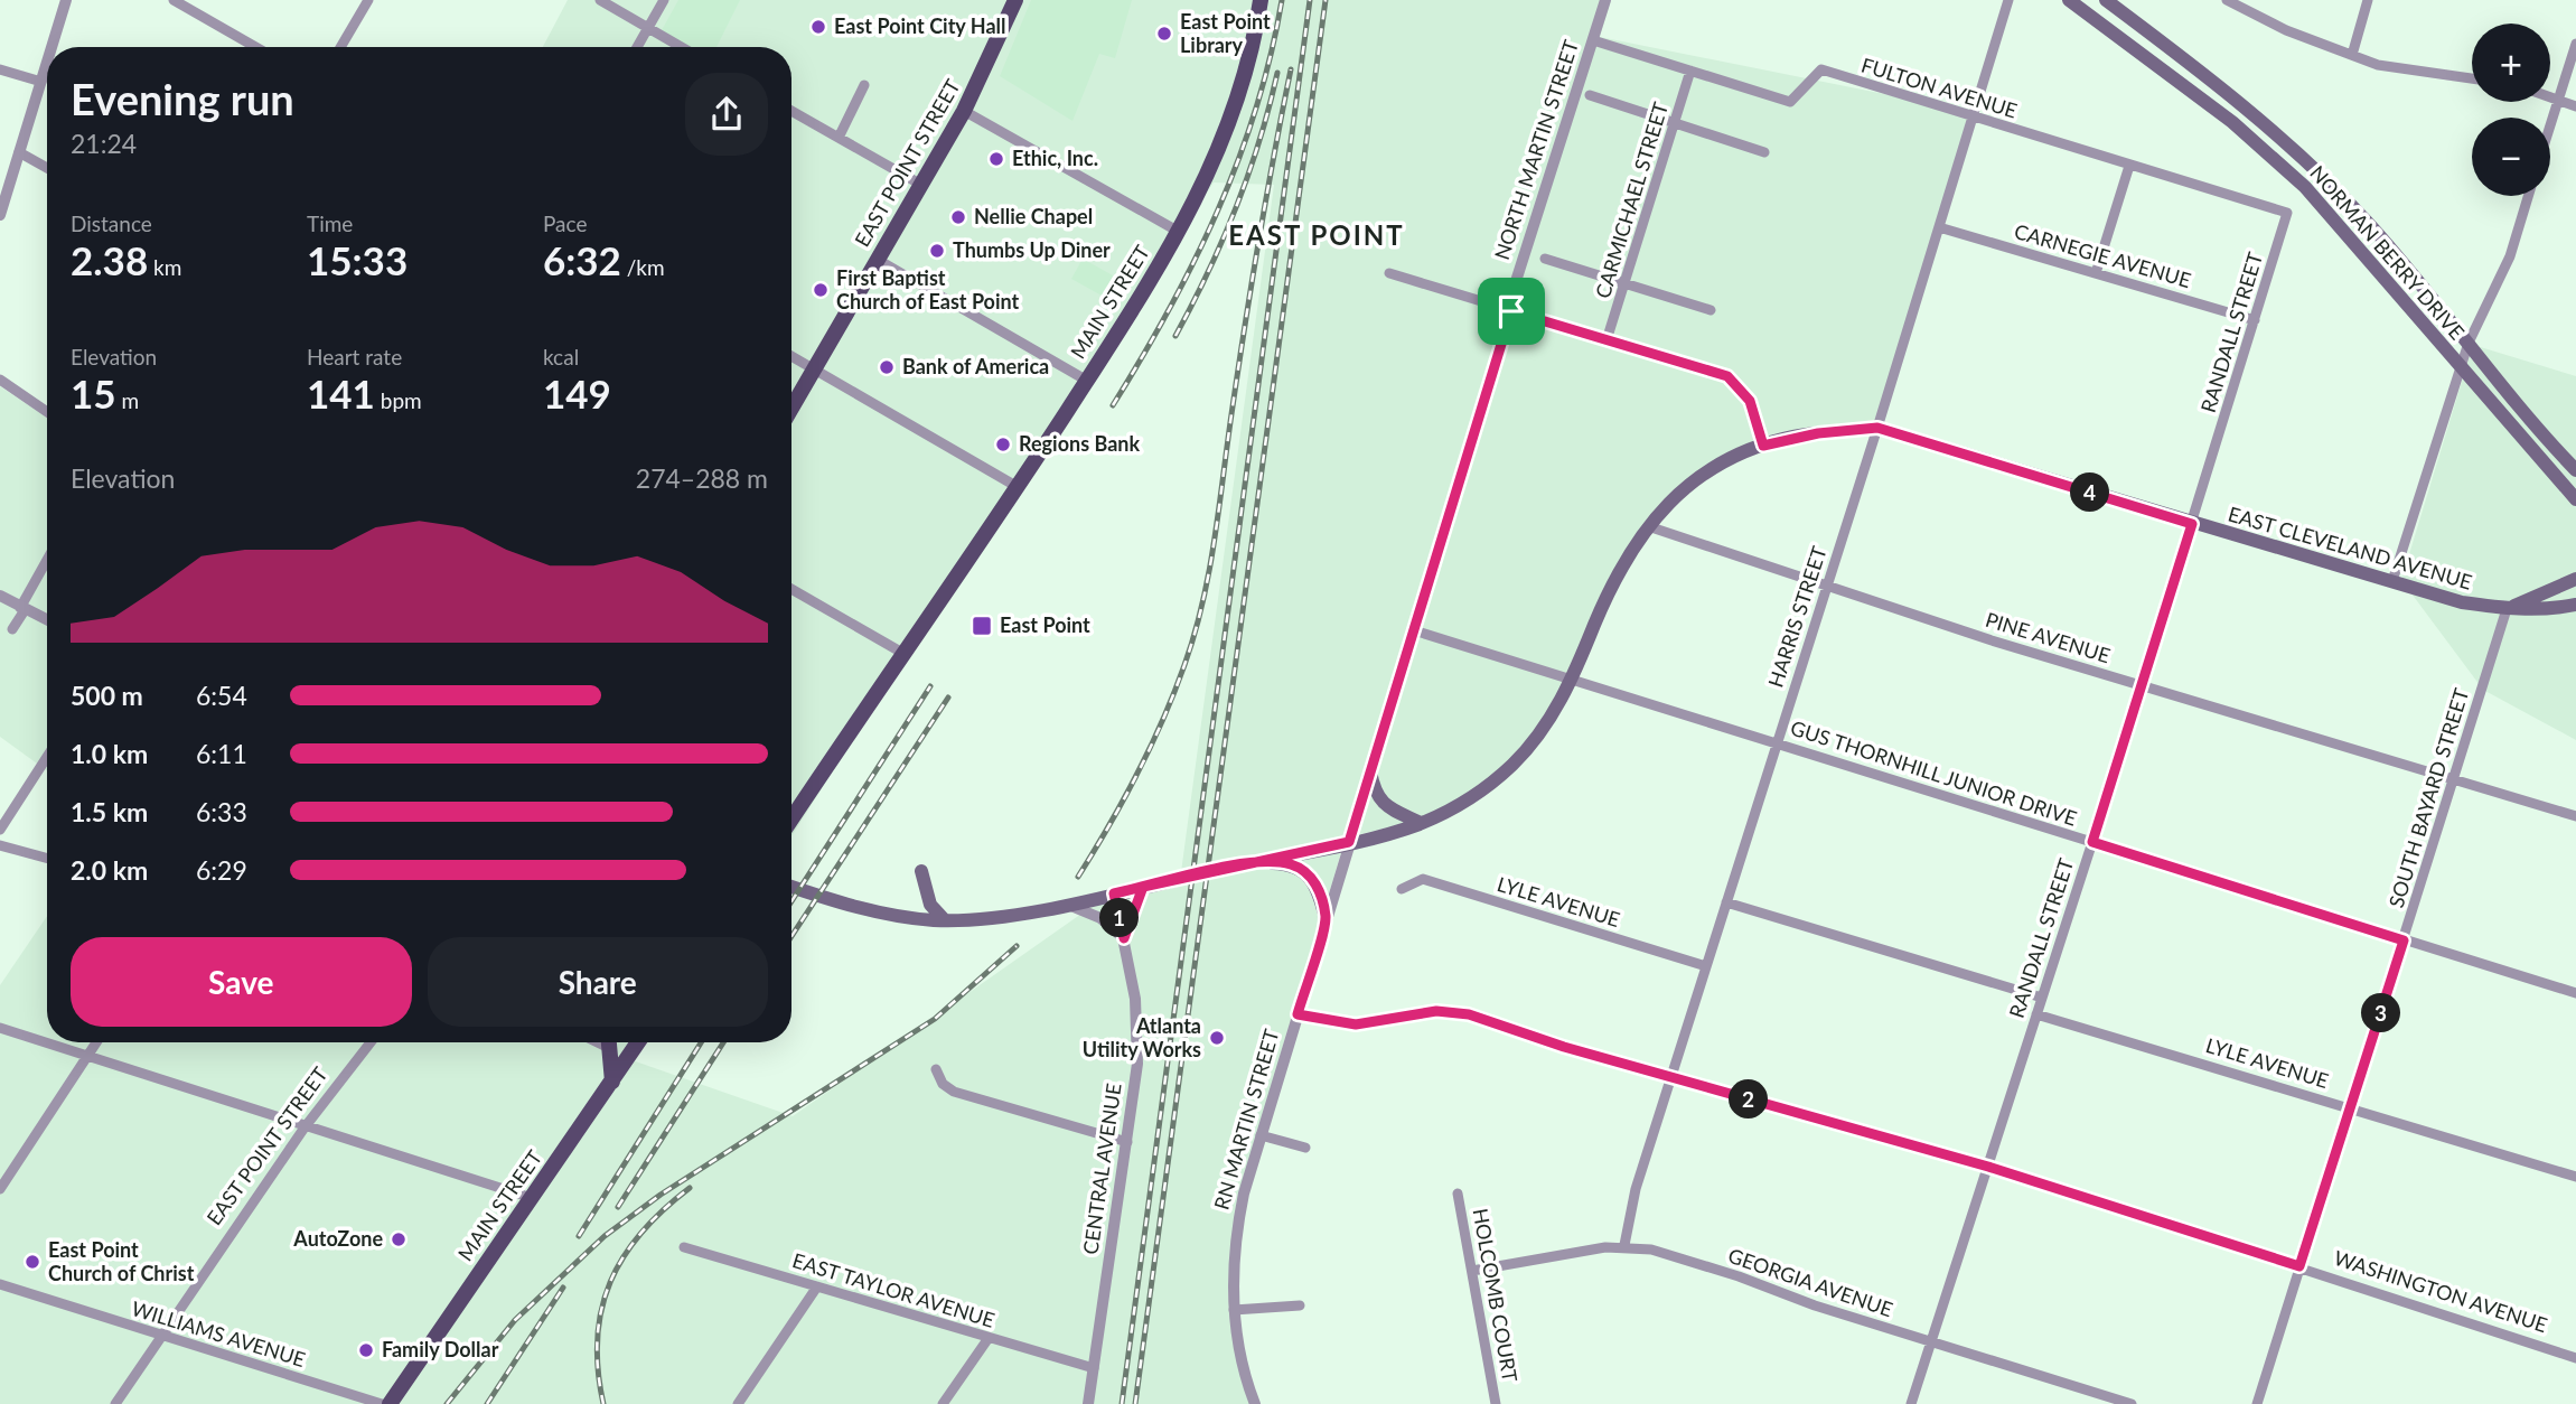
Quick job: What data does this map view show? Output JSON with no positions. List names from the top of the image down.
{
  "streets": {
    "main road": [
      "EAST POINT STREET",
      "NORMAN BERRY DRIVE",
      "MAIN STREET",
      "EAST CLEVELAND AVENUE"
    ],
    "street": [
      "FULTON AVENUE",
      "NORTH MARTIN STREET",
      "CARMICHAEL STREET",
      "CARNEGIE AVENUE",
      "RANDALL STREET",
      "HARRIS STREET",
      "PINE AVENUE",
      "GUS THORNHILL JUNIOR DRIVE",
      "SOUTH BAYARD STREET",
      "LYLE AVENUE",
      "RN MARTIN STREET",
      "CENTRAL AVENUE",
      "GEORGIA AVENUE",
      "EAST TAYLOR AVENUE",
      "WASHINGTON AVENUE",
      "HOLCOMB COURT",
      "WILLIAMS AVENUE"
    ]
  },
  "crossings": [
    ["FULTON AVENUE", "NORTH MARTIN STREET"],
    ["FULTON AVENUE", "CARMICHAEL STREET"],
    ["FULTON AVENUE", "RANDALL STREET"],
    ["FULTON AVENUE", "HARRIS STREET"],
    ["NORTH MARTIN STREET", "RN MARTIN STREET"],
    ["EAST POINT STREET", "WILLIAMS AVENUE"],
    ["CARNEGIE AVENUE", "RANDALL STREET"],
    ["CARNEGIE AVENUE", "HARRIS STREET"],
    ["RANDALL STREET", "EAST CLEVELAND AVENUE"],
    ["RANDALL STREET", "PINE AVENUE"],
    ["RANDALL STREET", "GUS THORNHILL JUNIOR DRIVE"],
    ["RANDALL STREET", "LYLE AVENUE"],
    ["RANDALL STREET", "GEORGIA AVENUE"],
    ["RANDALL STREET", "WASHINGTON AVENUE"],
    ["EAST CLEVELAND AVENUE", "HARRIS STREET"],
    ["EAST CLEVELAND AVENUE", "PINE AVENUE"],
    ["EAST CLEVELAND AVENUE", "GUS THORNHILL JUNIOR DRIVE"],
    ["EAST CLEVELAND AVENUE", "SOUTH BAYARD STREET"],
    ["EAST CLEVELAND AVENUE", "RN MARTIN STREET"],
    ["HARRIS STREET", "PINE AVENUE"],
    ["HARRIS STREET", "GUS THORNHILL JUNIOR DRIVE"],
    ["HARRIS STREET", "LYLE AVENUE"],
    ["HARRIS STREET", "GEORGIA AVENUE"],
    ["HARRIS STREET", "WASHINGTON AVENUE"],
    ["PINE AVENUE", "SOUTH BAYARD STREET"],
    ["GUS THORNHILL JUNIOR DRIVE", "SOUTH BAYARD STREET"],
    ["GUS THORNHILL JUNIOR DRIVE", "RN MARTIN STREET"],
    ["SOUTH BAYARD STREET", "LYLE AVENUE"],
    ["SOUTH BAYARD STREET", "WASHINGTON AVENUE"],
    ["RN MARTIN STREET", "WASHINGTON AVENUE"],
    ["CENTRAL AVENUE", "EAST TAYLOR AVENUE"],
    ["GEORGIA AVENUE", "HOLCOMB COURT"]
  ],
  "districts": ["EAST POINT"],
  "places": {
    "other": [
      "East Point City Hall",
      "East Point Library",
      "Ethic, Inc.",
      "Nellie Chapel",
      "Thumbs Up Diner",
      "First Baptist Church of East Point",
      "Bank of America",
      "Regions Bank",
      "Atlanta Utility Works",
      "AutoZone",
      "East Point Church of Christ",
      "Family Dollar"
    ],
    "transit": ["East Point"]
  },
  "page": {
    "map_buttons": ["+", "−"],
    "heading": ["Evening run", "21:24"],
    "stats": [
      ["Distance", "2.38 km"],
      ["Time", "15:33"],
      ["Pace", "6:32 /km"],
      ["Elevation", "15 m"],
      ["Heart rate", "141 bpm"],
      ["kcal", "149"]
    ],
    "chart": ["Elevation", "274–288 m"],
    "pins": [
      "4",
      "1",
      "3",
      "2"
    ],
    "list": [
      {
        "name": "500 m",
        "note": "6:54"
      },
      {
        "name": "1.0 km",
        "note": "6:11"
      },
      {
        "name": "1.5 km",
        "note": "6:33"
      },
      {
        "name": "2.0 km",
        "note": "6:29"
      }
    ],
    "buttons": ["Save", "Share"]
  }
}
